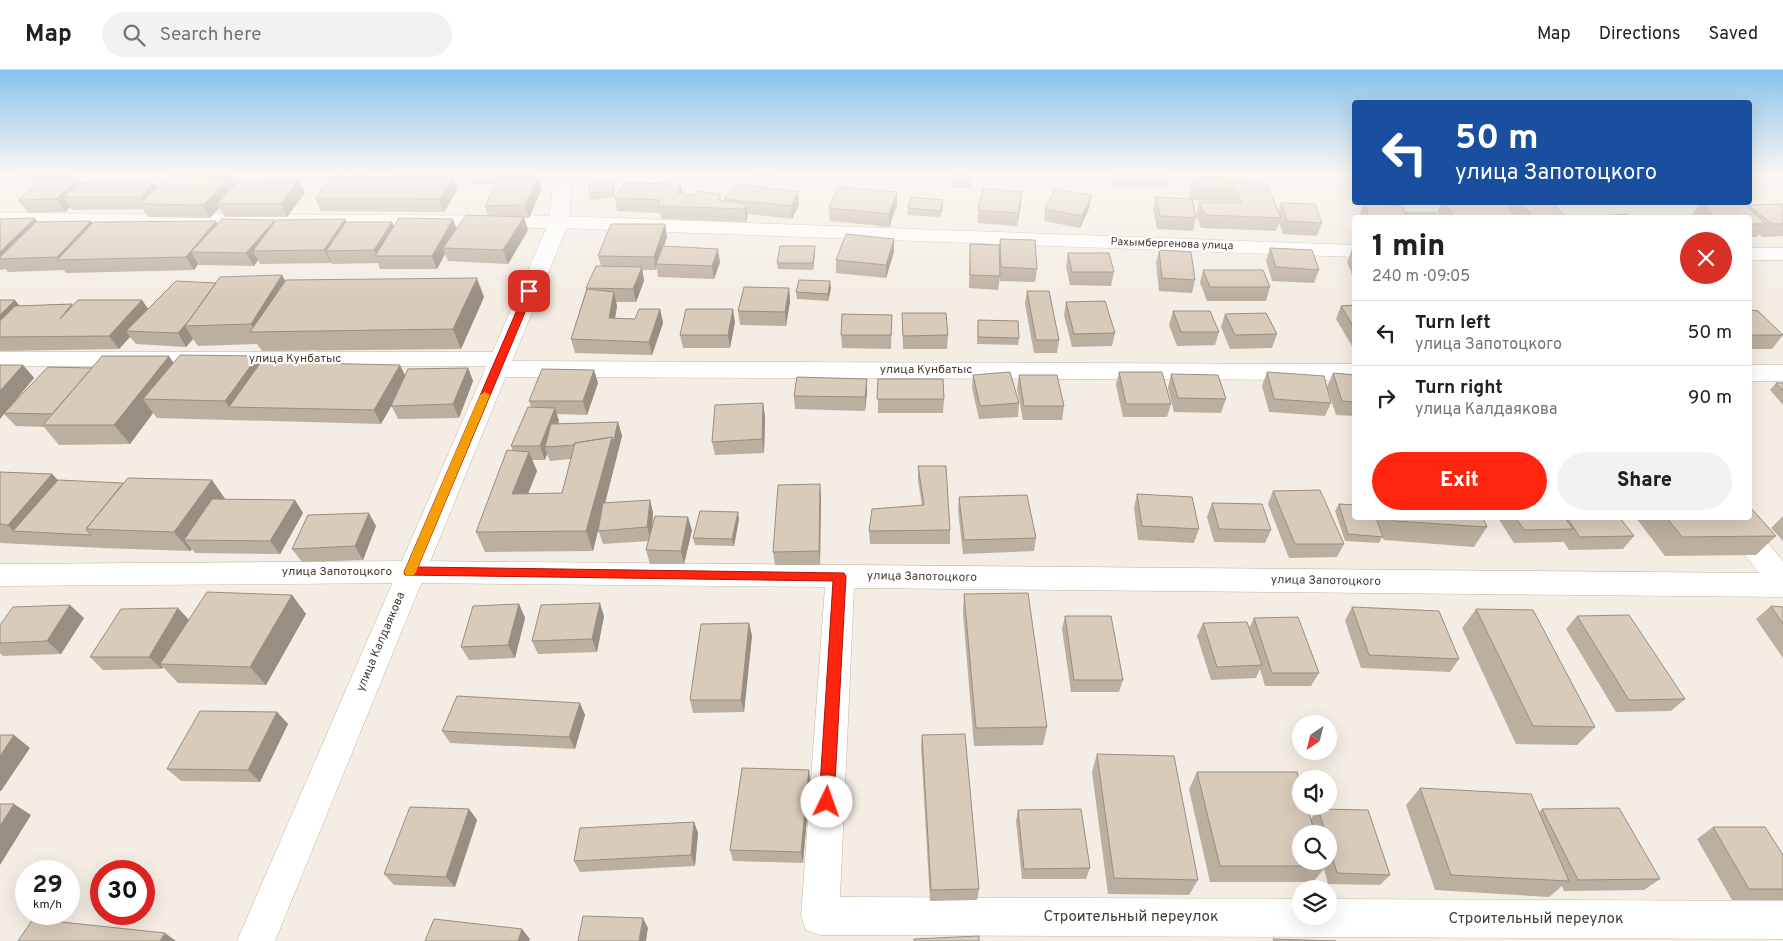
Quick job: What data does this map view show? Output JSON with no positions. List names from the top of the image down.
{
  "streets": {
    "street": [
      "Рахымбергенова улица",
      "улица Кунбатыс",
      "улица Запотоцкого",
      "улица Калдаякова",
      "Строительный переулок"
    ]
  },
  "crossings": [
    ["Рахымбергенова улица", "улица Калдаякова"],
    ["улица Кунбатыс", "улица Калдаякова"],
    ["улица Запотоцкого", "улица Калдаякова"],
    ["улица Запотоцкого", "Строительный переулок"]
  ],
  "north": "bottom left",
  "page": {
    "header": "Map",
    "search": "Search here",
    "nav": ["Map", "Directions", "Saved"],
    "turn": ["50 m", "улица Запотоцкого"],
    "heading": ["1 min", "240 m · 09:05"],
    "list": [
      {
        "name": "Turn left",
        "note": "улица Запотоцкого",
        "value": "50 m"
      },
      {
        "name": "Turn right",
        "note": "улица Калдаякова",
        "value": "90 m"
      }
    ],
    "buttons": ["Exit", "Share"],
    "speed": "29 km/h",
    "limit": "30"
  }
}
